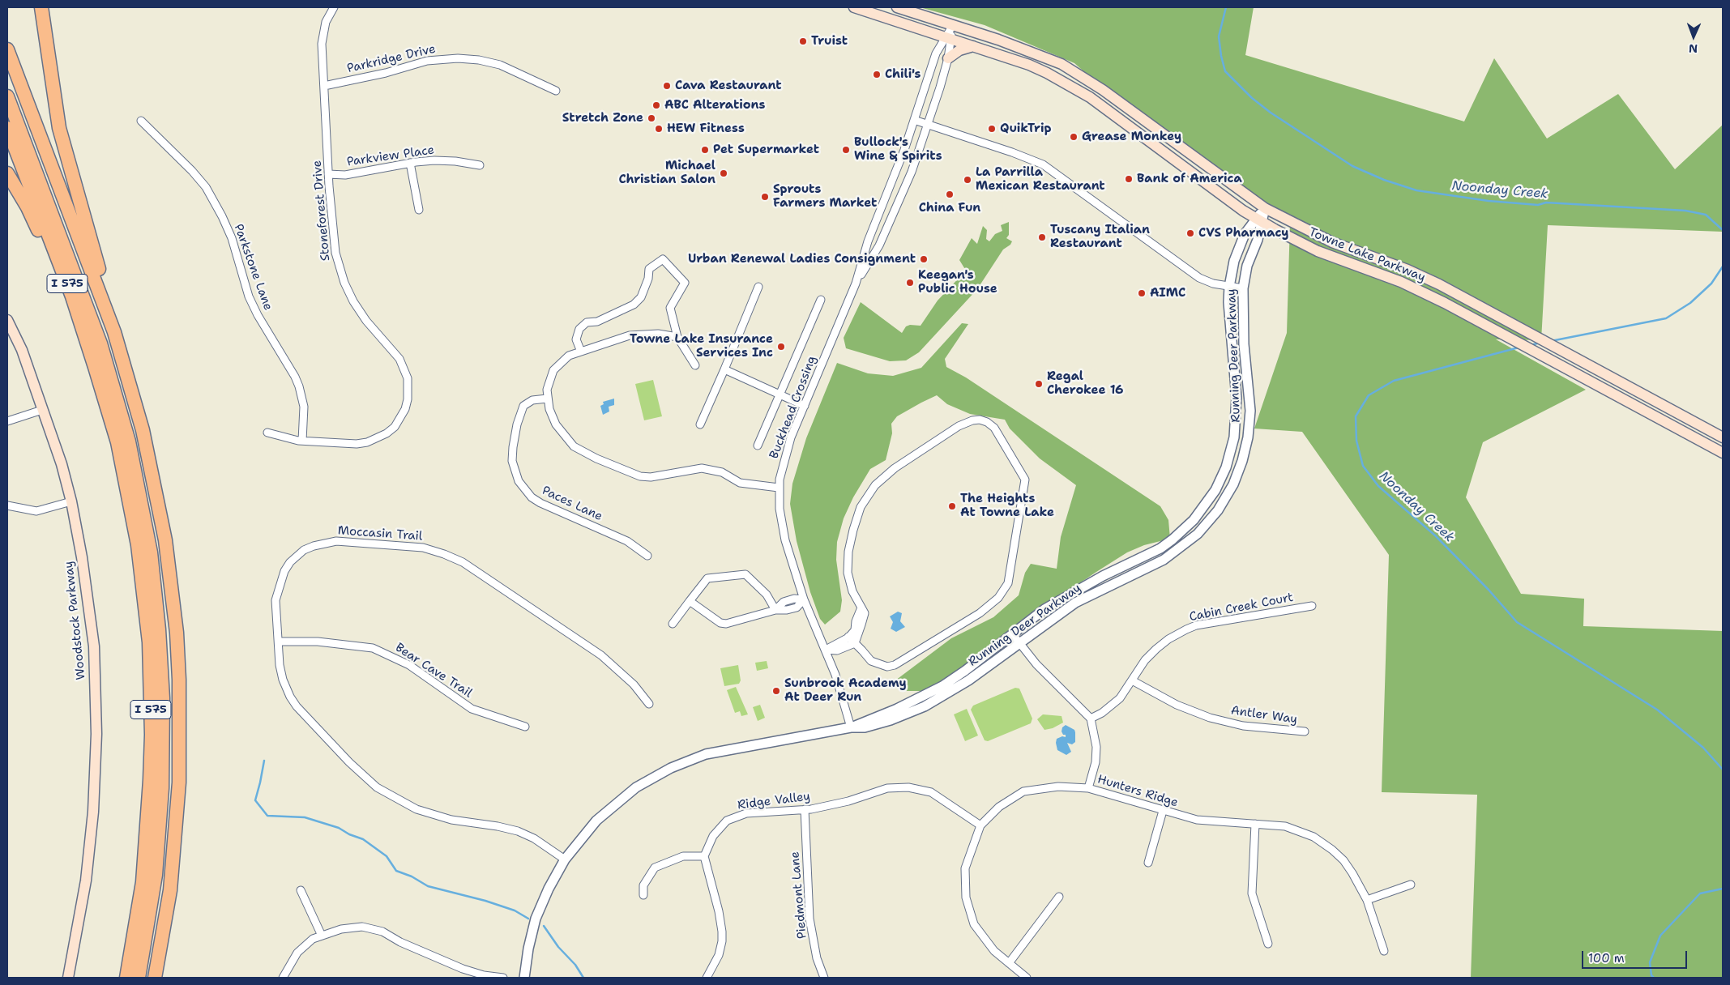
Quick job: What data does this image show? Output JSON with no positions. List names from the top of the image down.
{
  "streets": {
    "highway": ["I 575"],
    "main road": ["Towne Lake Parkway", "Woodstock Parkway"],
    "street": [
      "Parkridge Drive",
      "Parkview Place",
      "Stoneforest Drive",
      "Parkstone Lane",
      "Running Deer Parkway",
      "Buckhead Crossing",
      "Paces Lane",
      "Moccasin Trail",
      "Cabin Creek Court",
      "Bear Cave Trail",
      "Antler Way",
      "Hunters Ridge",
      "Ridge Valley",
      "Piedmont Lane"
    ]
  },
  "crossings": [
    ["Parkridge Drive", "Stoneforest Drive"],
    ["Parkview Place", "Stoneforest Drive"],
    ["Stoneforest Drive", "Parkstone Lane"],
    ["Towne Lake Parkway", "Running Deer Parkway"],
    ["Towne Lake Parkway", "Buckhead Crossing"],
    ["Running Deer Parkway", "Buckhead Crossing"],
    ["Running Deer Parkway", "Moccasin Trail"],
    ["Moccasin Trail", "Bear Cave Trail"],
    ["Cabin Creek Court", "Antler Way"],
    ["Hunters Ridge", "Ridge Valley"],
    ["Ridge Valley", "Piedmont Lane"]
  ],
  "water": ["Noonday Creek"],
  "places": [
    "Truist",
    "Chili's",
    "Cava Restaurant",
    "ABC Alterations",
    "Stretch Zone",
    "HEW Fitness",
    "QuikTrip",
    "Grease Monkey",
    "Pet Supermarket",
    "Bullock's Wine & Spirits",
    "Michael Christian Salon",
    "Bank of America",
    "La Parrilla Mexican Restaurant",
    "China Fun",
    "Sprouts Farmers Market",
    "CVS Pharmacy",
    "Tuscany Italian Restaurant",
    "Urban Renewal Ladies Consignment",
    "Keegan's Public House",
    "AIMC",
    "Towne Lake Insurance Services Inc",
    "Regal Cherokee 16",
    "The Heights At Towne Lake",
    "Sunbrook Academy At Deer Run"
  ],
  "scale_bar": "100 m",
  "north": "bottom"
}
